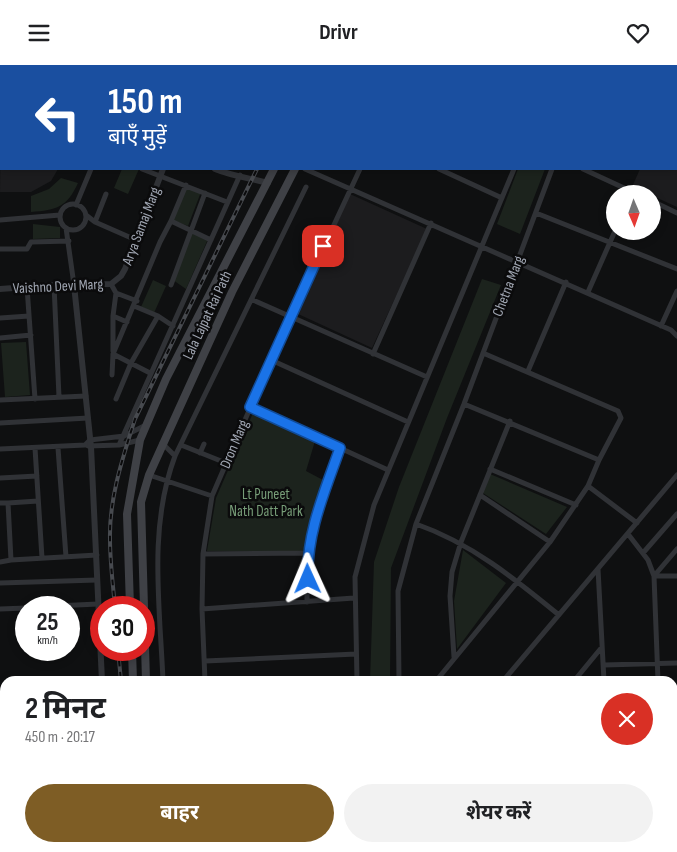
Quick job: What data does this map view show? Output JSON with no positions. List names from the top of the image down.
{
  "streets": {
    "main road": ["Lala Lajpat Rai Path"],
    "street": [
      "Arya Samaj Marg",
      "Vaishno Devi Marg",
      "Chetna Marg",
      "Dron Marg"
    ]
  },
  "crossings": [
    ["Arya Samaj Marg", "Vaishno Devi Marg"]
  ],
  "parks": ["Lt Puneet Nath Datt Park"],
  "north": "bottom",
  "page": {
    "header": "Drivr",
    "turn": ["150 m", "बाएँ मुड़ें"],
    "speed": "25 km/h",
    "limit": "30",
    "heading": ["2 मिनट", "450 m · 20:17"],
    "buttons": ["बाहर", "शेयर करें"]
  }
}
